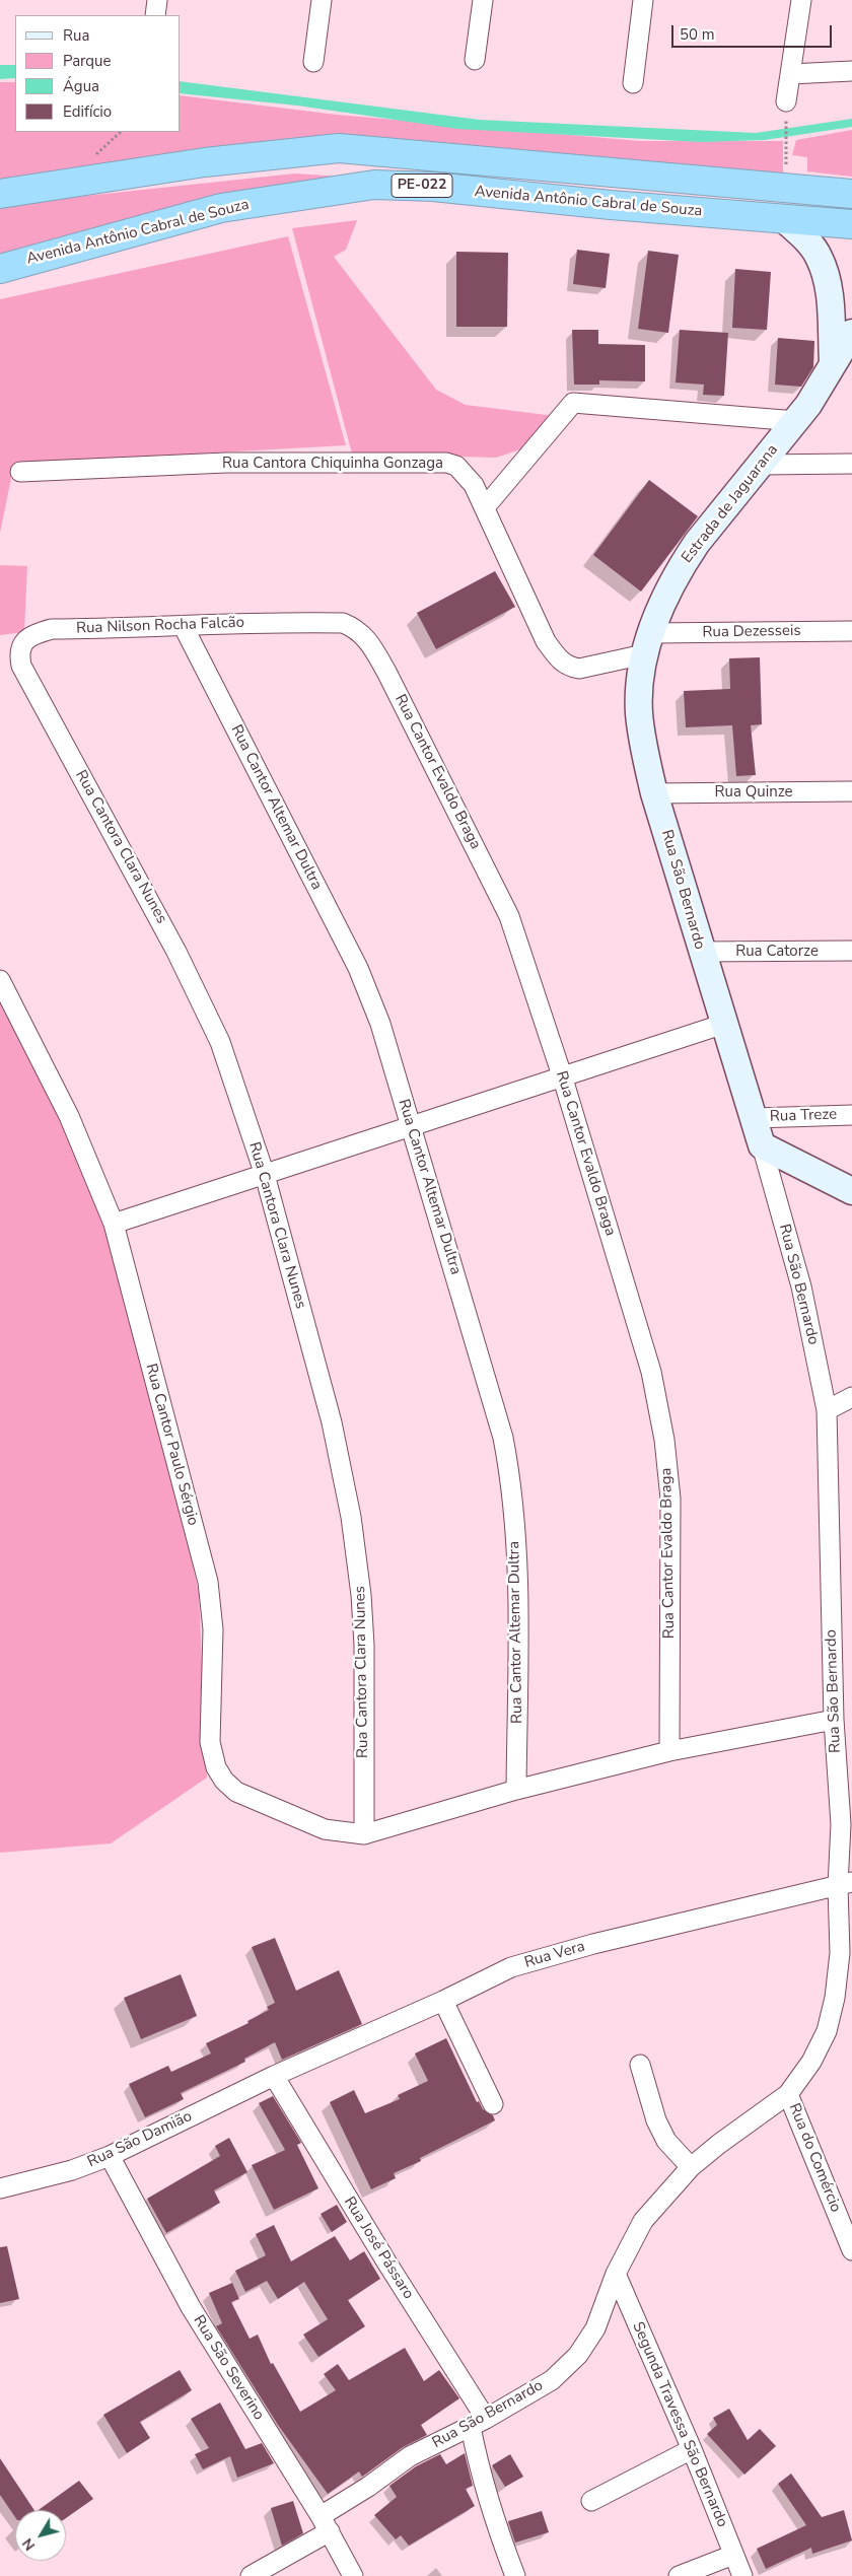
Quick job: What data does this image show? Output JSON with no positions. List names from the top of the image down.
{
  "streets": {
    "highway": ["PE-022", "Avenida Antônio Cabral de Souza"],
    "street": [
      "Rua Cantora Chiquinha Gonzaga",
      "Estrada de Jaguarana",
      "Rua Nilson Rocha Falcão",
      "Rua Dezesseis",
      "Rua Cantor Evaldo Braga",
      "Rua Quinze",
      "Rua Cantor Altemar Dultra",
      "Rua Cantora Clara Nunes",
      "Rua São Bernardo",
      "Rua Catorze",
      "Rua Treze",
      "Rua Cantor Paulo Sérgio",
      "Rua Vera",
      "Rua São Damião",
      "Rua do Comércio",
      "Rua José Pássaro",
      "Rua São Severino",
      "Segunda Travessa São Bernardo"
    ]
  },
  "crossings": [
    ["Rua Cantora Chiquinha Gonzaga", "Estrada de Jaguarana"],
    ["Rua Cantora Chiquinha Gonzaga", "Rua Dezesseis"],
    ["Rua Cantora Chiquinha Gonzaga", "Rua São Bernardo"],
    ["Estrada de Jaguarana", "Rua Dezesseis"],
    ["Estrada de Jaguarana", "Rua São Bernardo"],
    ["Rua Nilson Rocha Falcão", "Rua Cantor Evaldo Braga"],
    ["Rua Nilson Rocha Falcão", "Rua Cantor Altemar Dultra"],
    ["Rua Nilson Rocha Falcão", "Rua Cantora Clara Nunes"],
    ["Rua Dezesseis", "Rua São Bernardo"],
    ["Rua Quinze", "Rua São Bernardo"],
    ["Rua Cantora Clara Nunes", "Rua Cantor Paulo Sérgio"],
    ["Rua São Bernardo", "Rua Catorze"],
    ["Rua São Bernardo", "Rua Treze"],
    ["Rua São Bernardo", "Rua Vera"],
    ["Rua São Bernardo", "Rua do Comércio"],
    ["Rua São Bernardo", "Rua José Pássaro"],
    ["Rua São Bernardo", "Rua São Severino"],
    ["Rua São Bernardo", "Segunda Travessa São Bernardo"],
    ["Rua Vera", "Rua São Damião"],
    ["Rua Vera", "Rua José Pássaro"],
    ["Rua São Damião", "Rua José Pássaro"],
    ["Rua São Damião", "Rua São Severino"]
  ],
  "legend": [
    "Rua",
    "Parque",
    "Água",
    "Edifício"
  ],
  "scale_bar": "50 m",
  "north": "bottom left"
}
